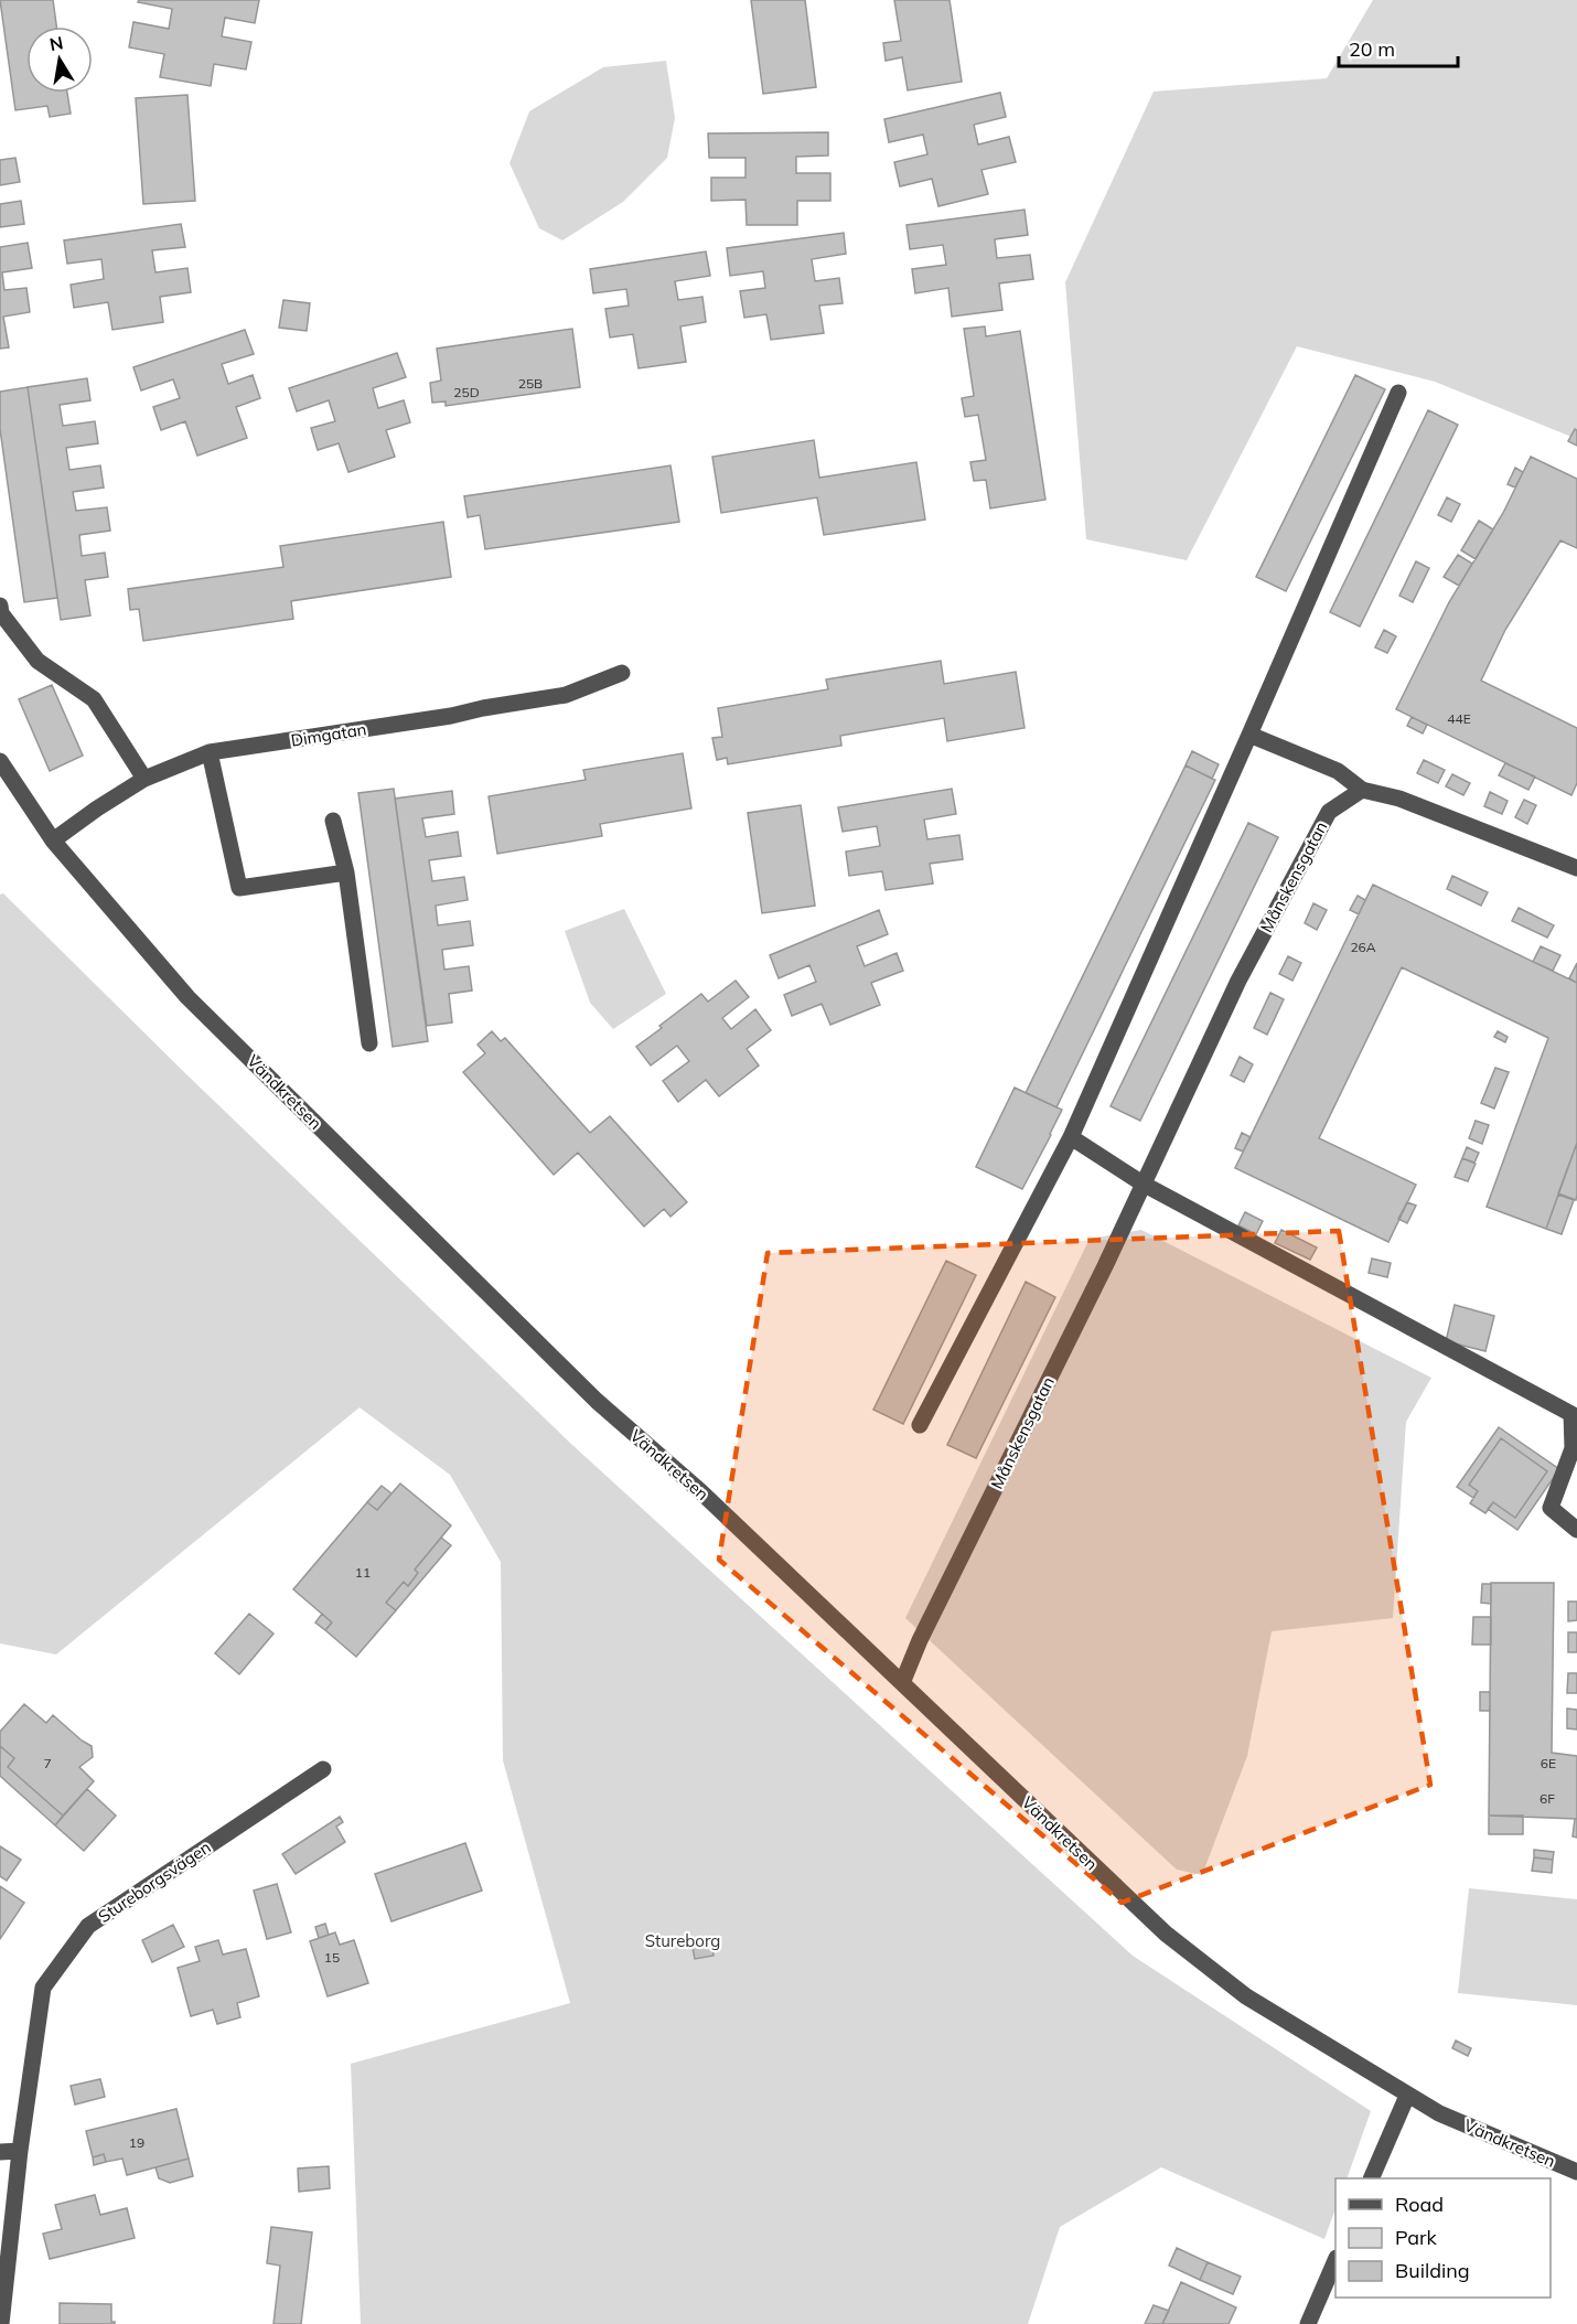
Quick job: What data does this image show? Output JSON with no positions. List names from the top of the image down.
{
  "streets": {
    "street": [
      "Dimgatan",
      "Månskensgatan",
      "Vändkretsen",
      "Stureborgsvägen"
    ]
  },
  "crossings": [
    ["Dimgatan", "Vändkretsen"],
    ["Månskensgatan", "Vändkretsen"]
  ],
  "parks": ["Stureborg"],
  "house_numbers": [
    "25B",
    "25D",
    "44E",
    "26A",
    "11",
    "7",
    "6E",
    "6F",
    "15",
    "19"
  ],
  "legend": ["Road", "Park", "Building"],
  "scale_bar": "20 m",
  "north": "top"
}
